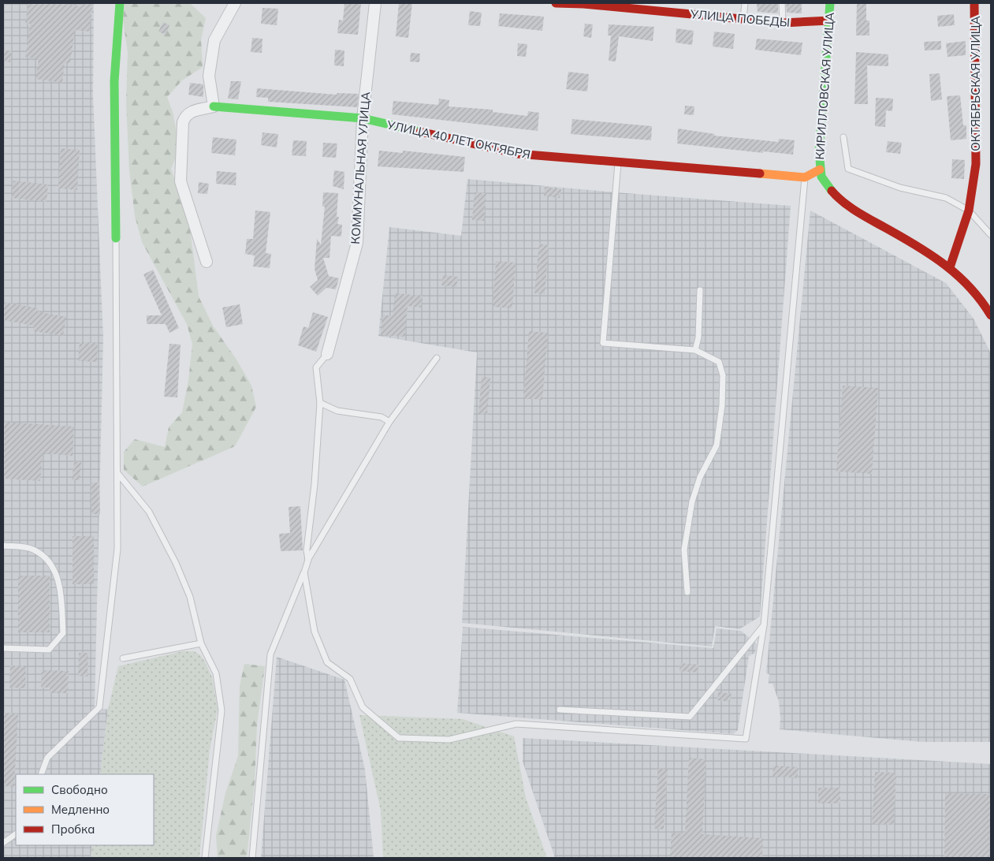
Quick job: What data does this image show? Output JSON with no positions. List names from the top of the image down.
{
  "streets": {
    "street": [
      "УЛИЦА ПОБЕДЫ",
      "ОКТЯБРЬСКАЯ УЛИЦА",
      "КИРИЛЛОВСКАЯ УЛИЦА",
      "УЛИЦА 40 ЛЕТ ОКТЯБРЯ",
      "КОММУНАЛЬНАЯ УЛИЦА"
    ]
  },
  "crossings": [
    ["УЛИЦА ПОБЕДЫ", "КИРИЛЛОВСКАЯ УЛИЦА"],
    ["УЛИЦА 40 ЛЕТ ОКТЯБРЯ", "КОММУНАЛЬНАЯ УЛИЦА"]
  ],
  "legend": ["Свободно", "Медленно", "Пробка"]
}
